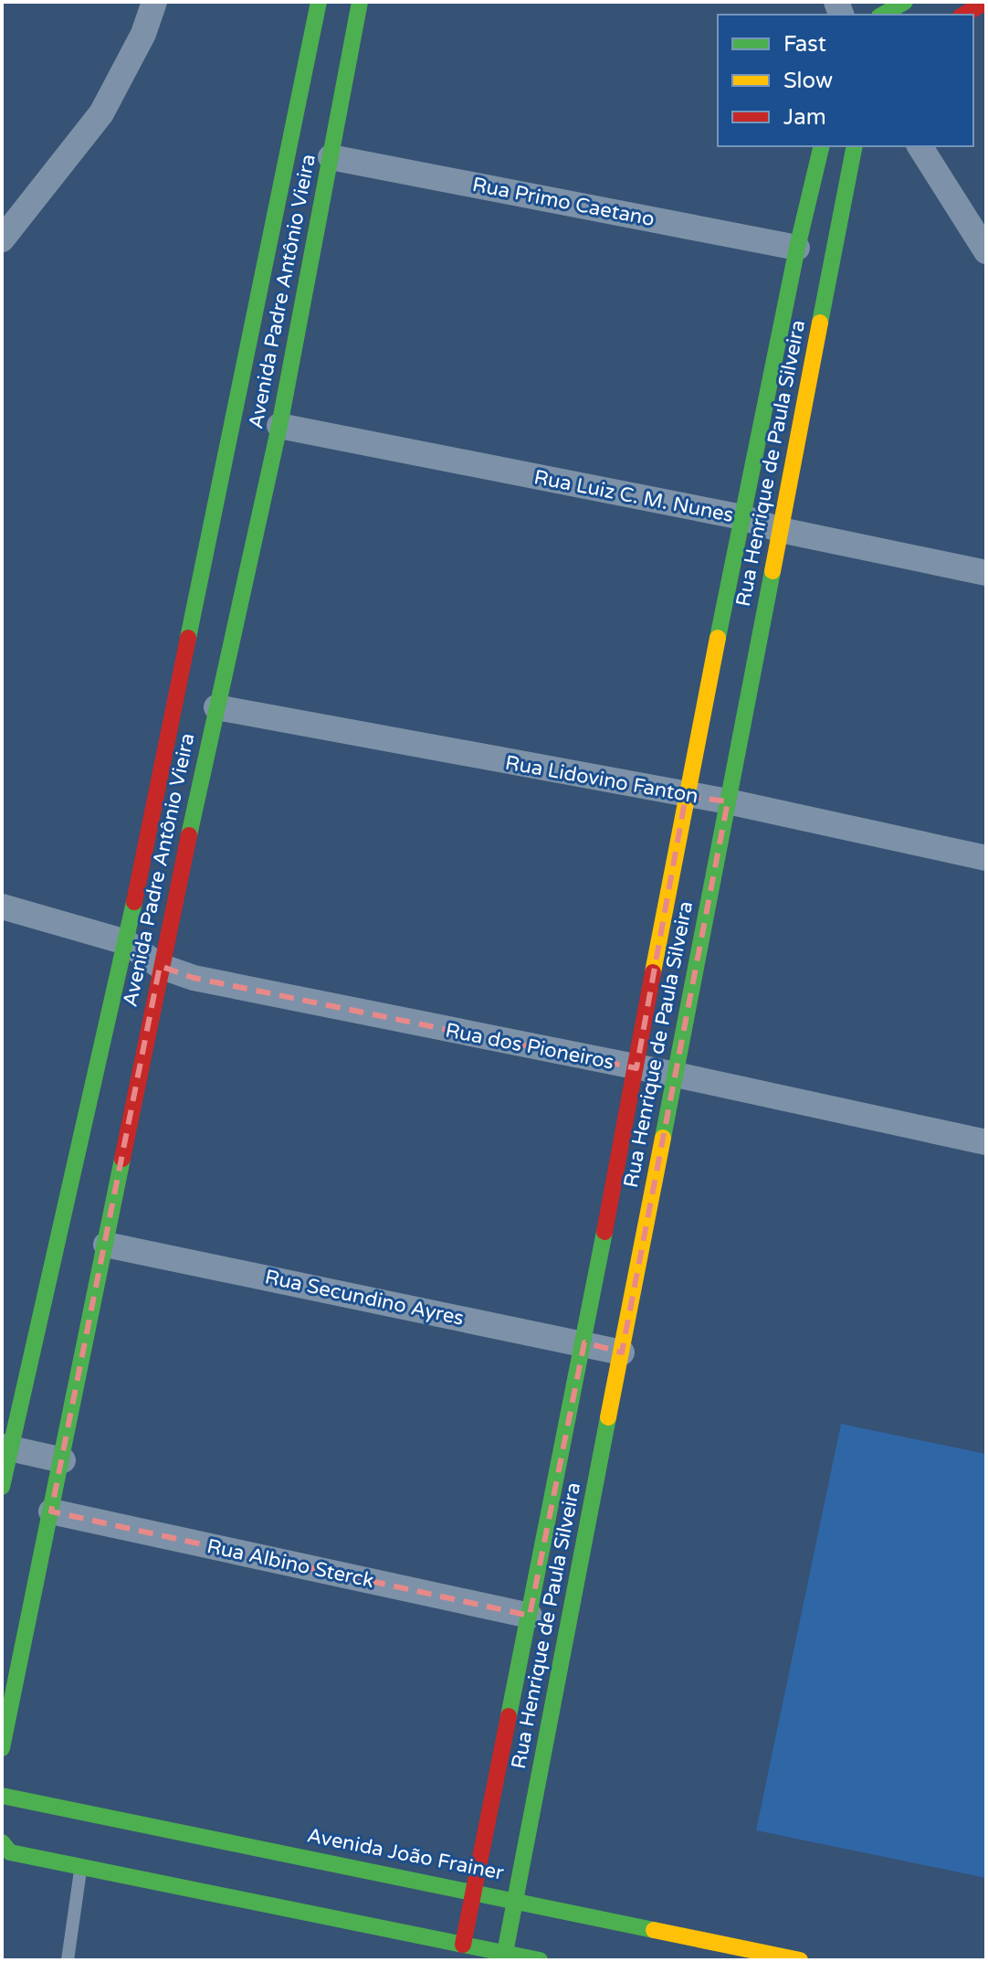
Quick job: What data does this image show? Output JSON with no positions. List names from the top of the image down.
{
  "streets": {
    "street": [
      "Rua Primo Caetano",
      "Avenida Padre Antônio Vieira",
      "Rua Henrique de Paula Silveira",
      "Rua Luiz C. M. Nunes",
      "Rua Lidovino Fanton",
      "Rua dos Pioneiros",
      "Rua Secundino Ayres",
      "Rua Albino Sterck",
      "Avenida João Frainer"
    ]
  },
  "crossings": [
    ["Rua Primo Caetano", "Avenida Padre Antônio Vieira"],
    ["Rua Primo Caetano", "Rua Henrique de Paula Silveira"],
    ["Avenida Padre Antônio Vieira", "Rua Luiz C. M. Nunes"],
    ["Avenida Padre Antônio Vieira", "Rua Lidovino Fanton"],
    ["Avenida Padre Antônio Vieira", "Rua dos Pioneiros"],
    ["Avenida Padre Antônio Vieira", "Rua Secundino Ayres"],
    ["Avenida Padre Antônio Vieira", "Rua Albino Sterck"],
    ["Rua Henrique de Paula Silveira", "Rua Luiz C. M. Nunes"],
    ["Rua Henrique de Paula Silveira", "Rua Lidovino Fanton"],
    ["Rua Henrique de Paula Silveira", "Rua dos Pioneiros"],
    ["Rua Henrique de Paula Silveira", "Rua Secundino Ayres"],
    ["Rua Henrique de Paula Silveira", "Rua Albino Sterck"],
    ["Rua Henrique de Paula Silveira", "Avenida João Frainer"]
  ],
  "legend": ["Fast", "Slow", "Jam"]
}
